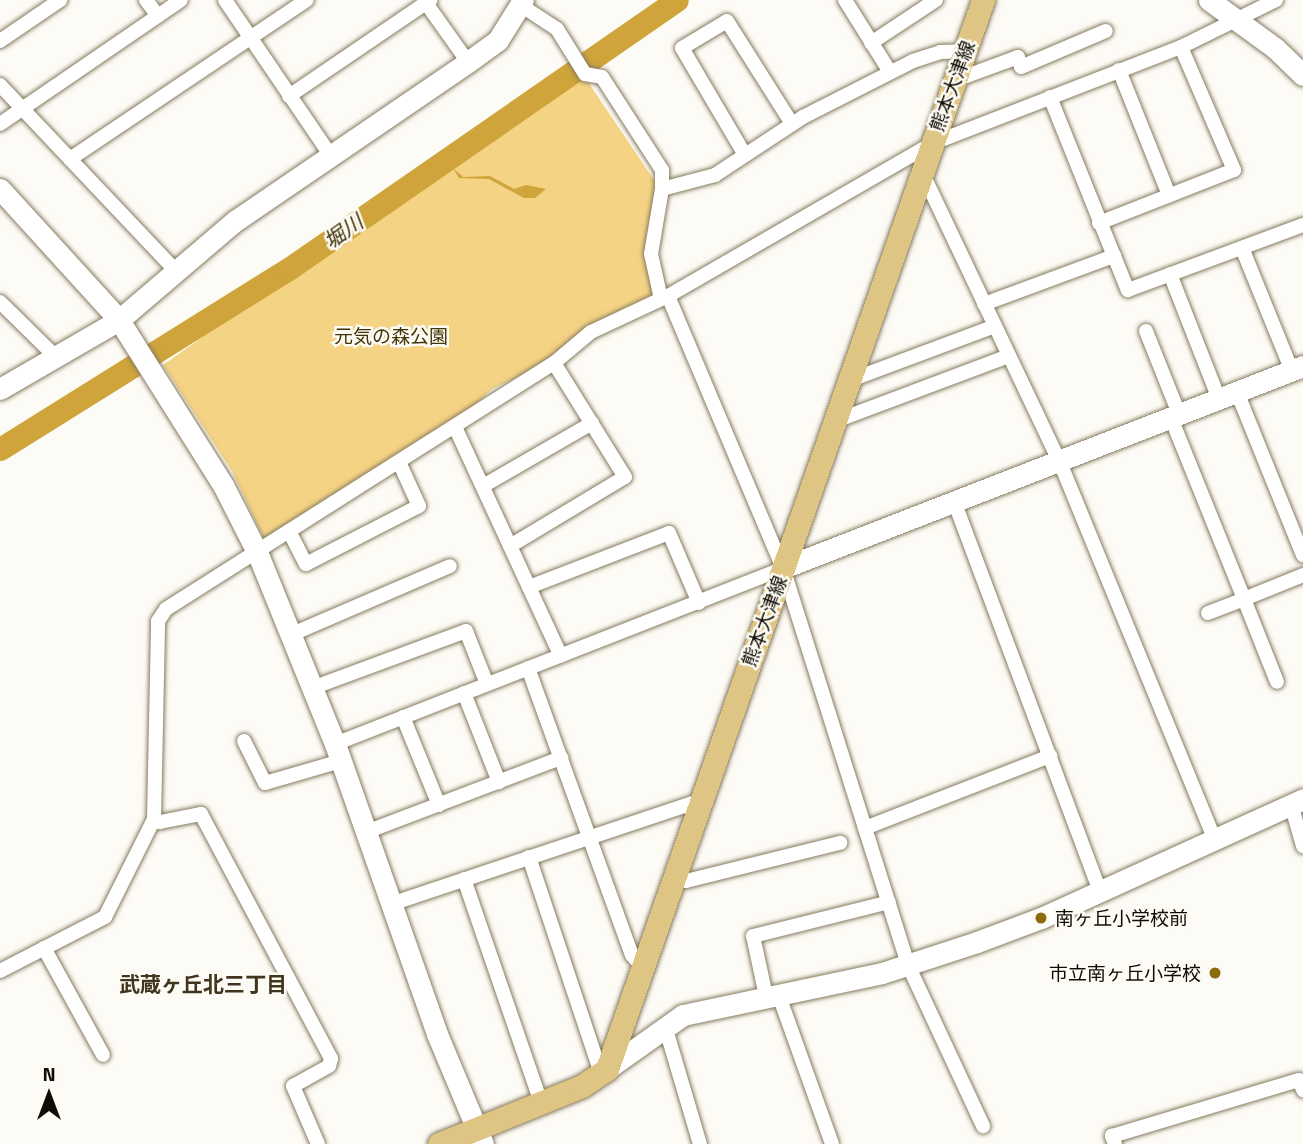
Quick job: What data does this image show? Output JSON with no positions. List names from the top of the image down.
{
  "streets": {
    "main road": ["熊本大津線"]
  },
  "districts": ["武蔵ヶ丘北三丁目"],
  "water": ["堀川"],
  "parks": ["元気の森公園"],
  "places": ["南ヶ丘小学校前", "市立南ヶ丘小学校"],
  "north": "top"
}
